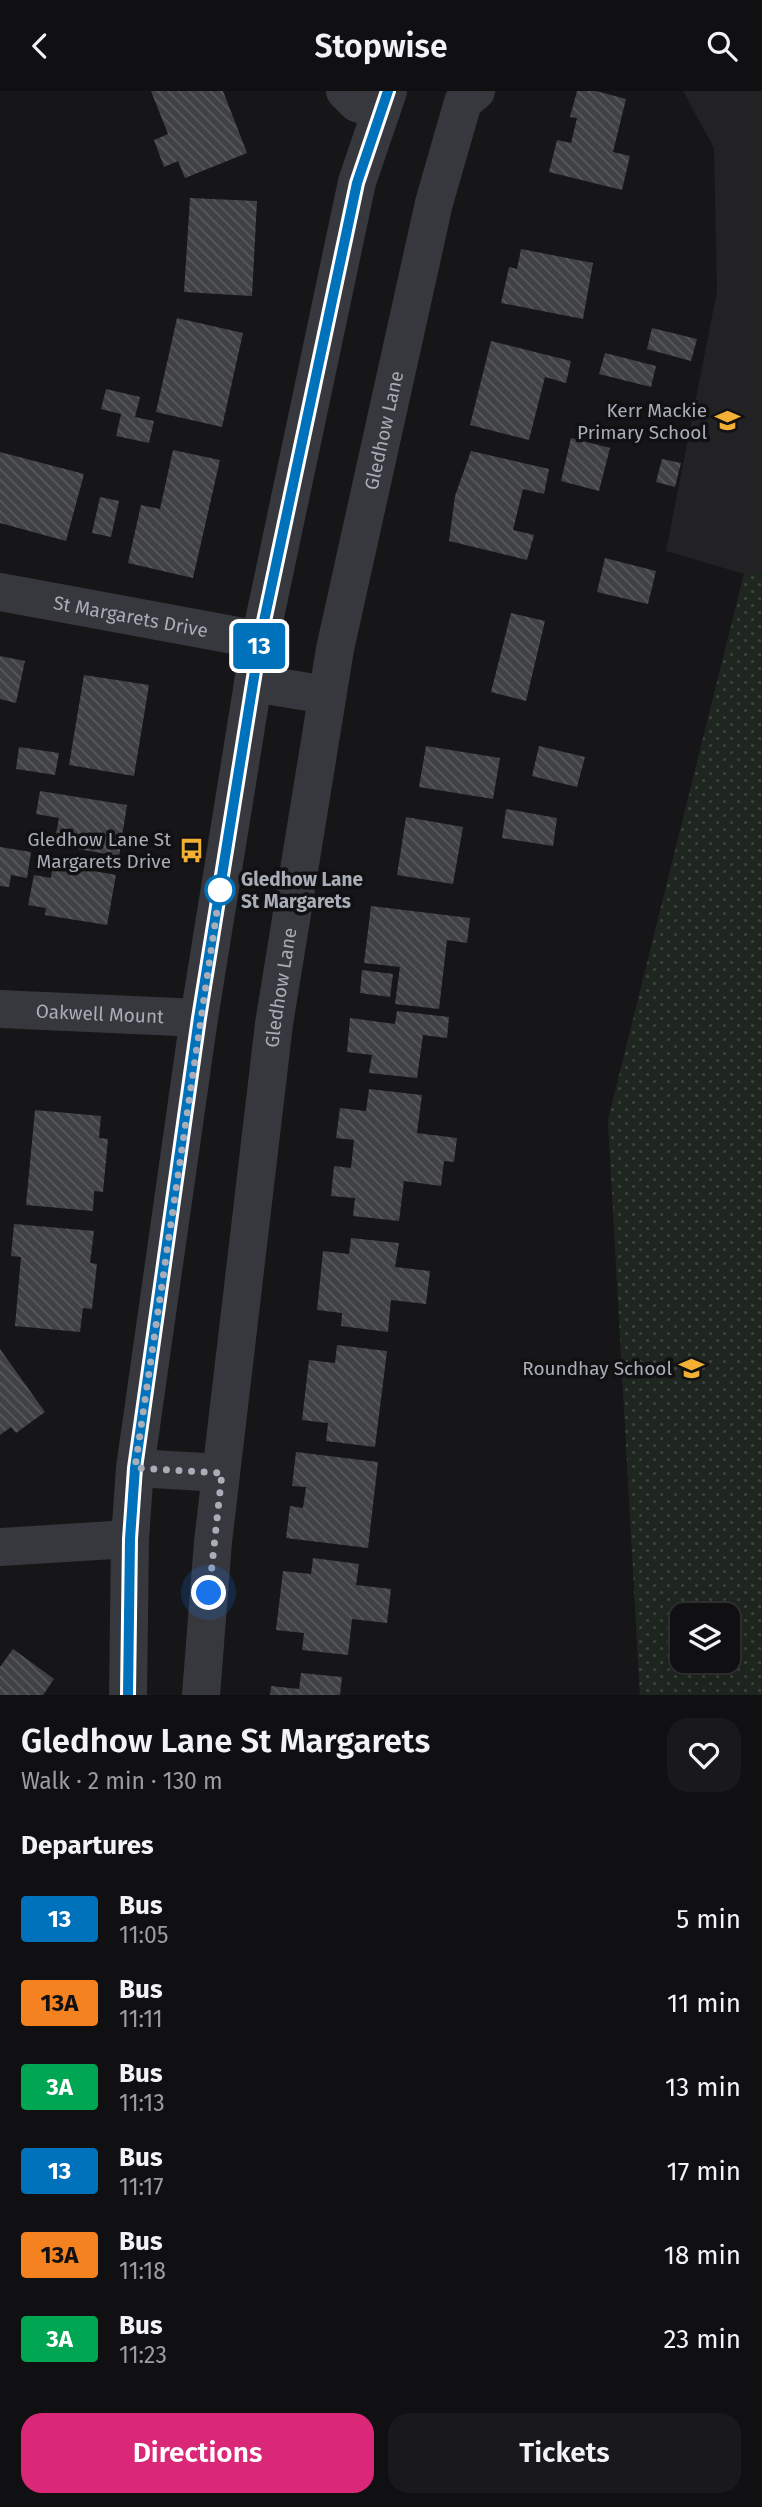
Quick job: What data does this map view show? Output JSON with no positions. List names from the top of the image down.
{
  "streets": {
    "street": ["Gledhow Lane", "St Margarets Drive", "Oakwell Mount"]
  },
  "places": {
    "school or university": ["Kerr Mackie Primary School", "Roundhay School"],
    "bus stop": ["Gledhow Lane St Margarets Drive"],
    "other": ["Gledhow Lane St Margarets"]
  },
  "lines": ["bus line 13"],
  "page": {
    "header": "Stopwise",
    "on_map": "13",
    "heading": [
      ["Gledhow Lane St Margarets", "Walk · 2 min · 130 m"],
      "Departures"
    ],
    "list": [
      {
        "mark": "13",
        "name": "Bus",
        "note": "11:05",
        "value": "5 min"
      },
      {
        "mark": "13A",
        "name": "Bus",
        "note": "11:11",
        "value": "11 min"
      },
      {
        "mark": "3A",
        "name": "Bus",
        "note": "11:13",
        "value": "13 min"
      },
      {
        "mark": "13",
        "name": "Bus",
        "note": "11:17",
        "value": "17 min"
      },
      {
        "mark": "13A",
        "name": "Bus",
        "note": "11:18",
        "value": "18 min"
      },
      {
        "mark": "3A",
        "name": "Bus",
        "note": "11:23",
        "value": "23 min"
      }
    ],
    "buttons": ["Directions", "Tickets"]
  }
}
